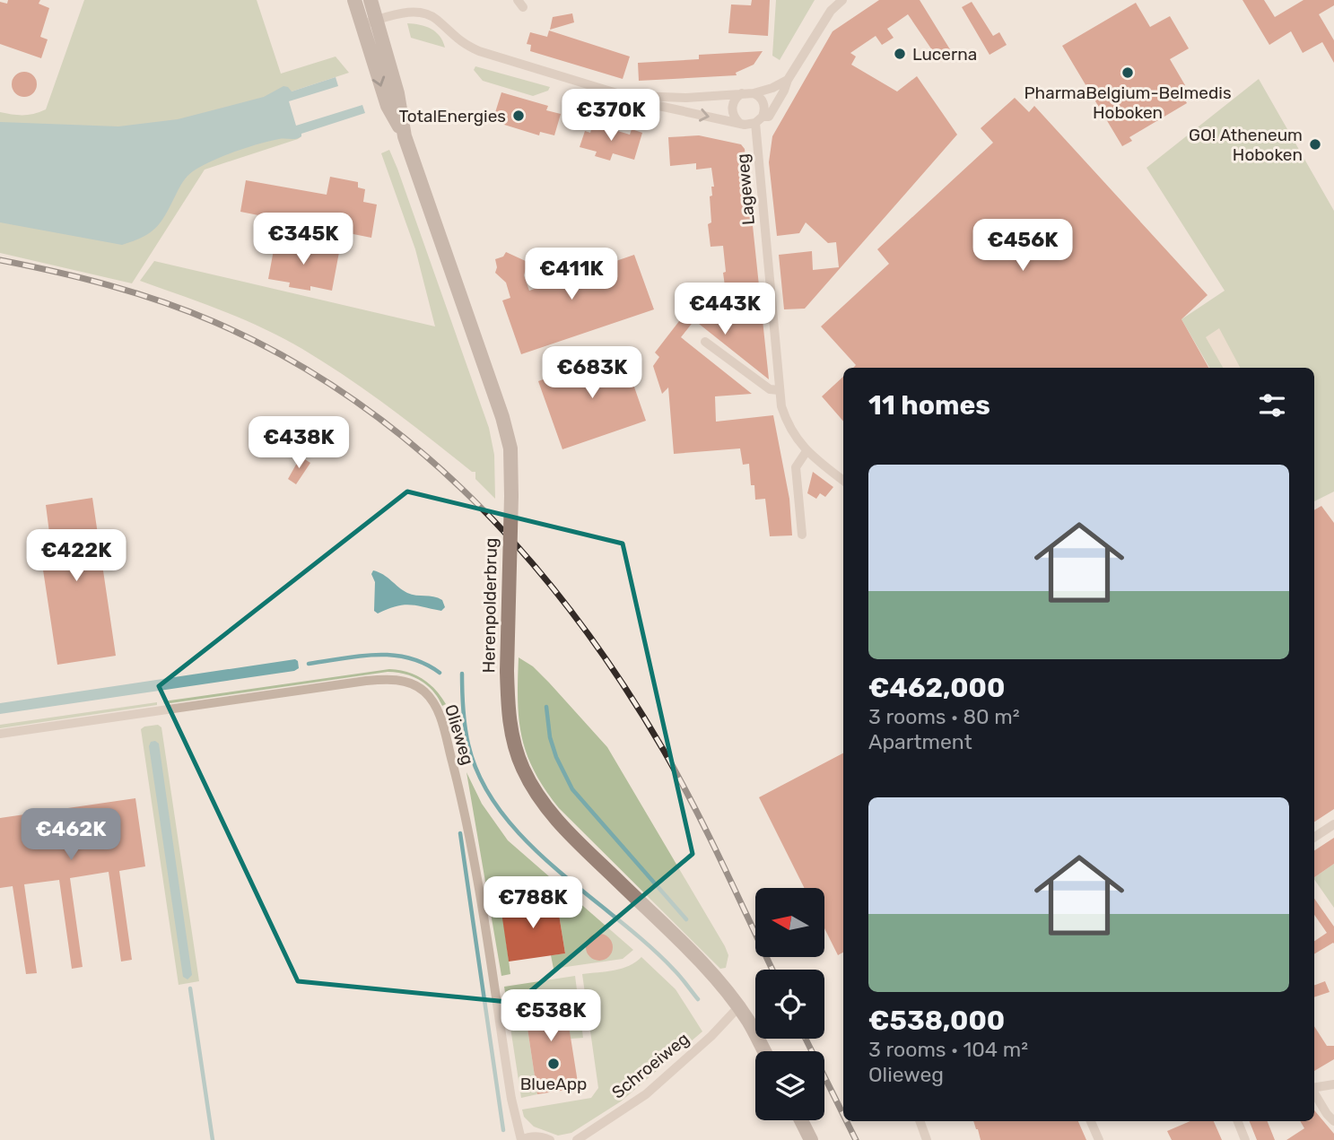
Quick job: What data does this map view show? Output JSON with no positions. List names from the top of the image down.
{
  "streets": {
    "street": [
      "Lageweg",
      "Herenpolderbrug",
      "Olieweg",
      "Schroeiweg"
    ]
  },
  "crossings": [
    ["Herenpolderbrug", "Schroeiweg"]
  ],
  "places": [
    "Lucerna",
    "PharmaBelgium-Belmedis Hoboken",
    "TotalEnergies",
    "GO! Atheneum Hoboken",
    "BlueApp"
  ],
  "north": "left",
  "page": {
    "price": [
      "€370K",
      "€345K",
      "€456K",
      "€411K",
      "€443K",
      "€683K",
      "€438K",
      "€422K",
      "€462K",
      "€788K",
      "€538K"
    ],
    "heading": "11 homes",
    "list": [
      {
        "name": "€462,000",
        "note": "3 rooms · 80 m² · Apartment"
      },
      {
        "name": "€538,000",
        "note": "3 rooms · 104 m² · Olieweg"
      }
    ]
  }
}
